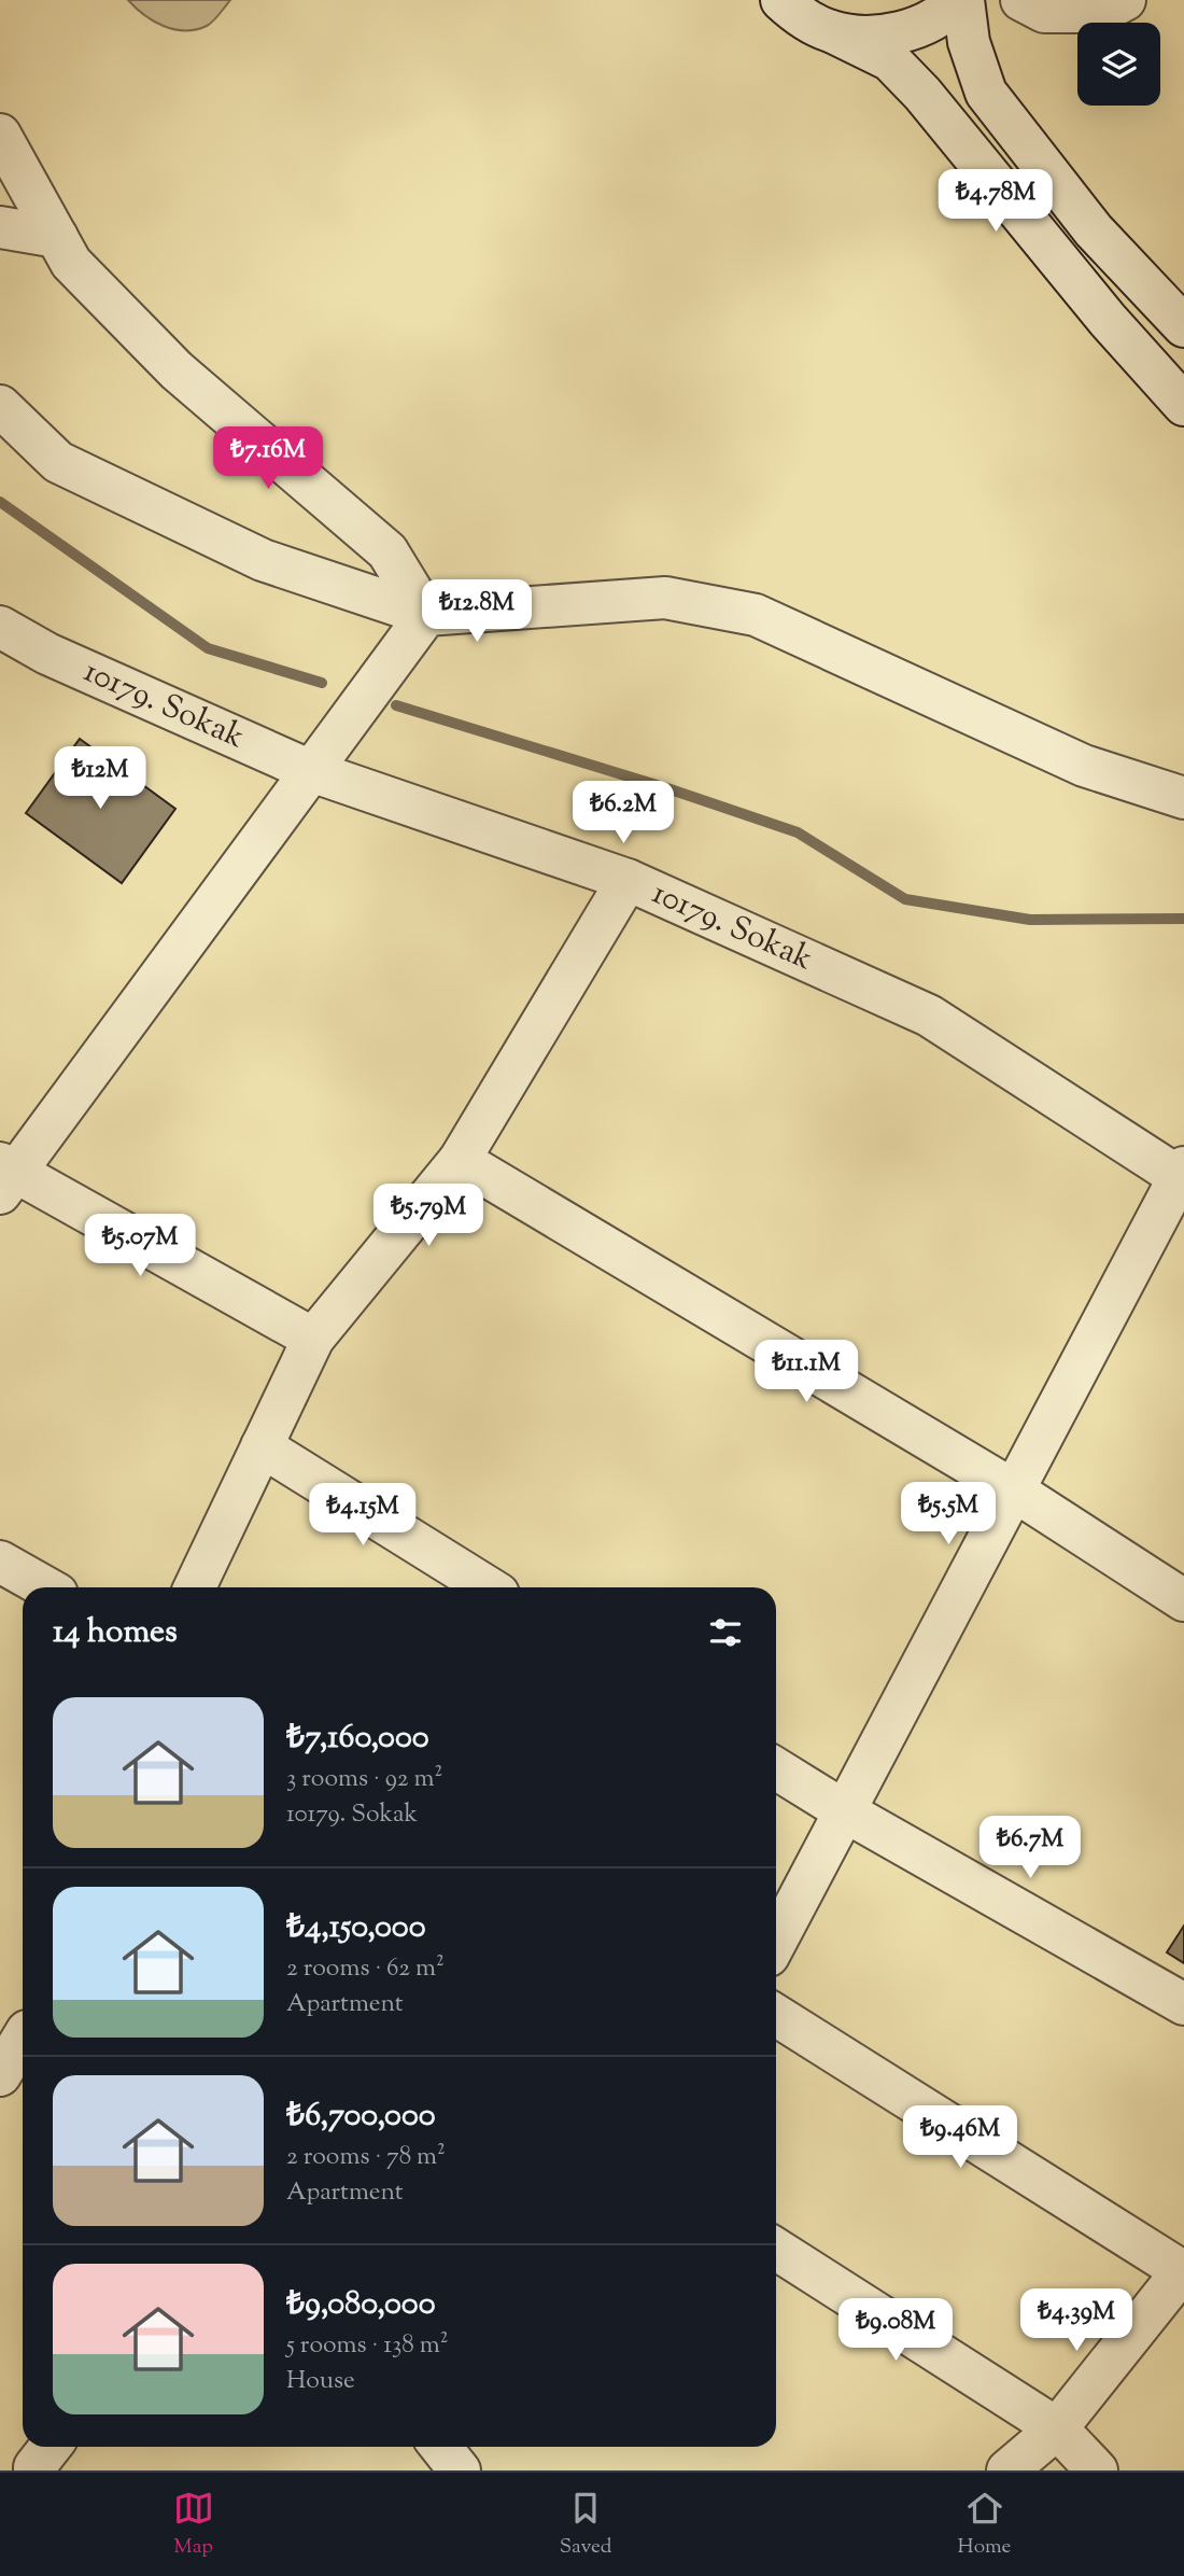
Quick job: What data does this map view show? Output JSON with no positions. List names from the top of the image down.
{
  "streets": {
    "street": ["10179. Sokak"]
  },
  "page": {
    "price": [
      "₺4.78M",
      "₺7.16M",
      "₺12.8M",
      "₺12M",
      "₺6.2M",
      "₺5.79M",
      "₺5.07M",
      "₺11.1M",
      "₺5.5M",
      "₺4.15M",
      "₺6.7M",
      "₺9.46M",
      "₺4.39M",
      "₺9.08M"
    ],
    "heading": "14 homes",
    "list": [
      {
        "name": "₺7,160,000",
        "note": "3 rooms · 92 m² · 10179. Sokak"
      },
      {
        "name": "₺4,150,000",
        "note": "2 rooms · 62 m² · Apartment"
      },
      {
        "name": "₺6,700,000",
        "note": "2 rooms · 78 m² · Apartment"
      },
      {
        "name": "₺9,080,000",
        "note": "5 rooms · 138 m² · House"
      }
    ],
    "tabs": ["Map", "Saved", "Home"]
  }
}
